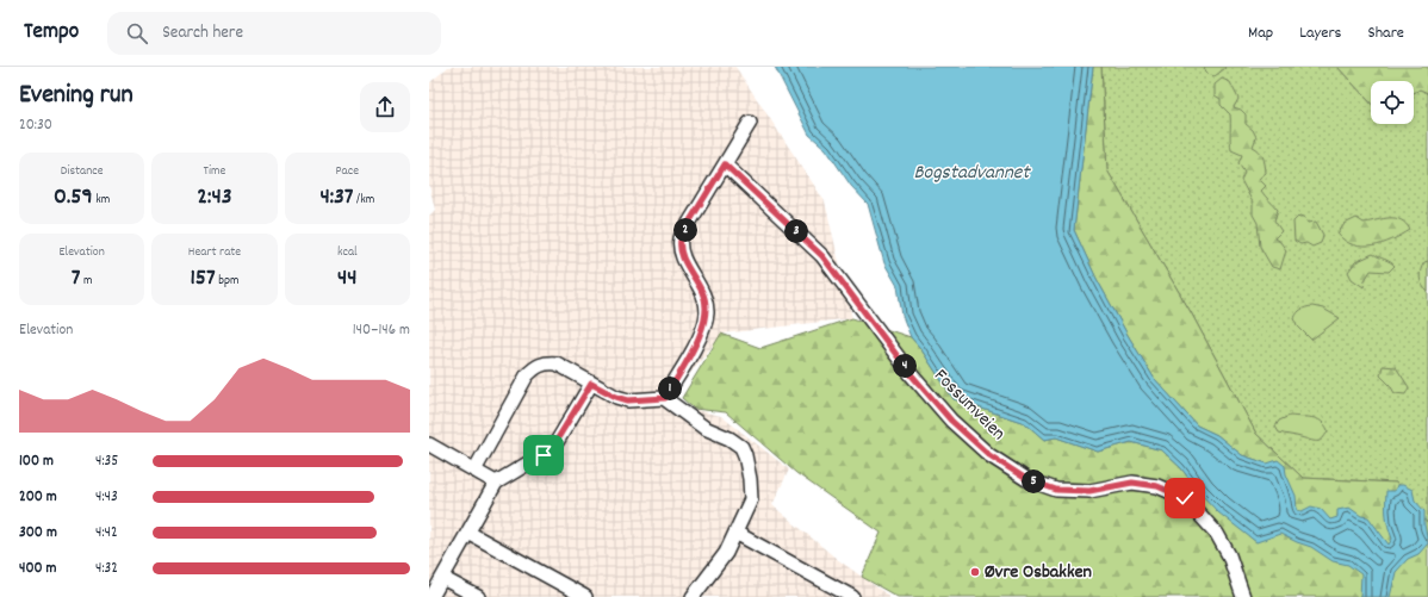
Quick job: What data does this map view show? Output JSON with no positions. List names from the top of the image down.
{
  "streets": {
    "street": ["Fossumveien"]
  },
  "water": ["Bogstadvannet"],
  "places": ["Øvre Osbakken"],
  "page": {
    "header": "Tempo",
    "search": "Search here",
    "nav": ["Map", "Layers", "Share"],
    "heading": ["Evening run", "20:30"],
    "stats": [
      ["Distance", "0.59 km"],
      ["Time", "2:43"],
      ["Pace", "4:37 /km"],
      ["Elevation", "7 m"],
      ["Heart rate", "157 bpm"],
      ["kcal", "44"]
    ],
    "pins": [
      "2",
      "3",
      "4",
      "1",
      "5"
    ],
    "chart": ["Elevation", "140–146 m"],
    "list": [
      {
        "name": "100 m",
        "note": "4:35"
      },
      {
        "name": "200 m",
        "note": "4:43"
      },
      {
        "name": "300 m",
        "note": "4:42"
      },
      {
        "name": "400 m",
        "note": "4:32"
      }
    ]
  }
}
